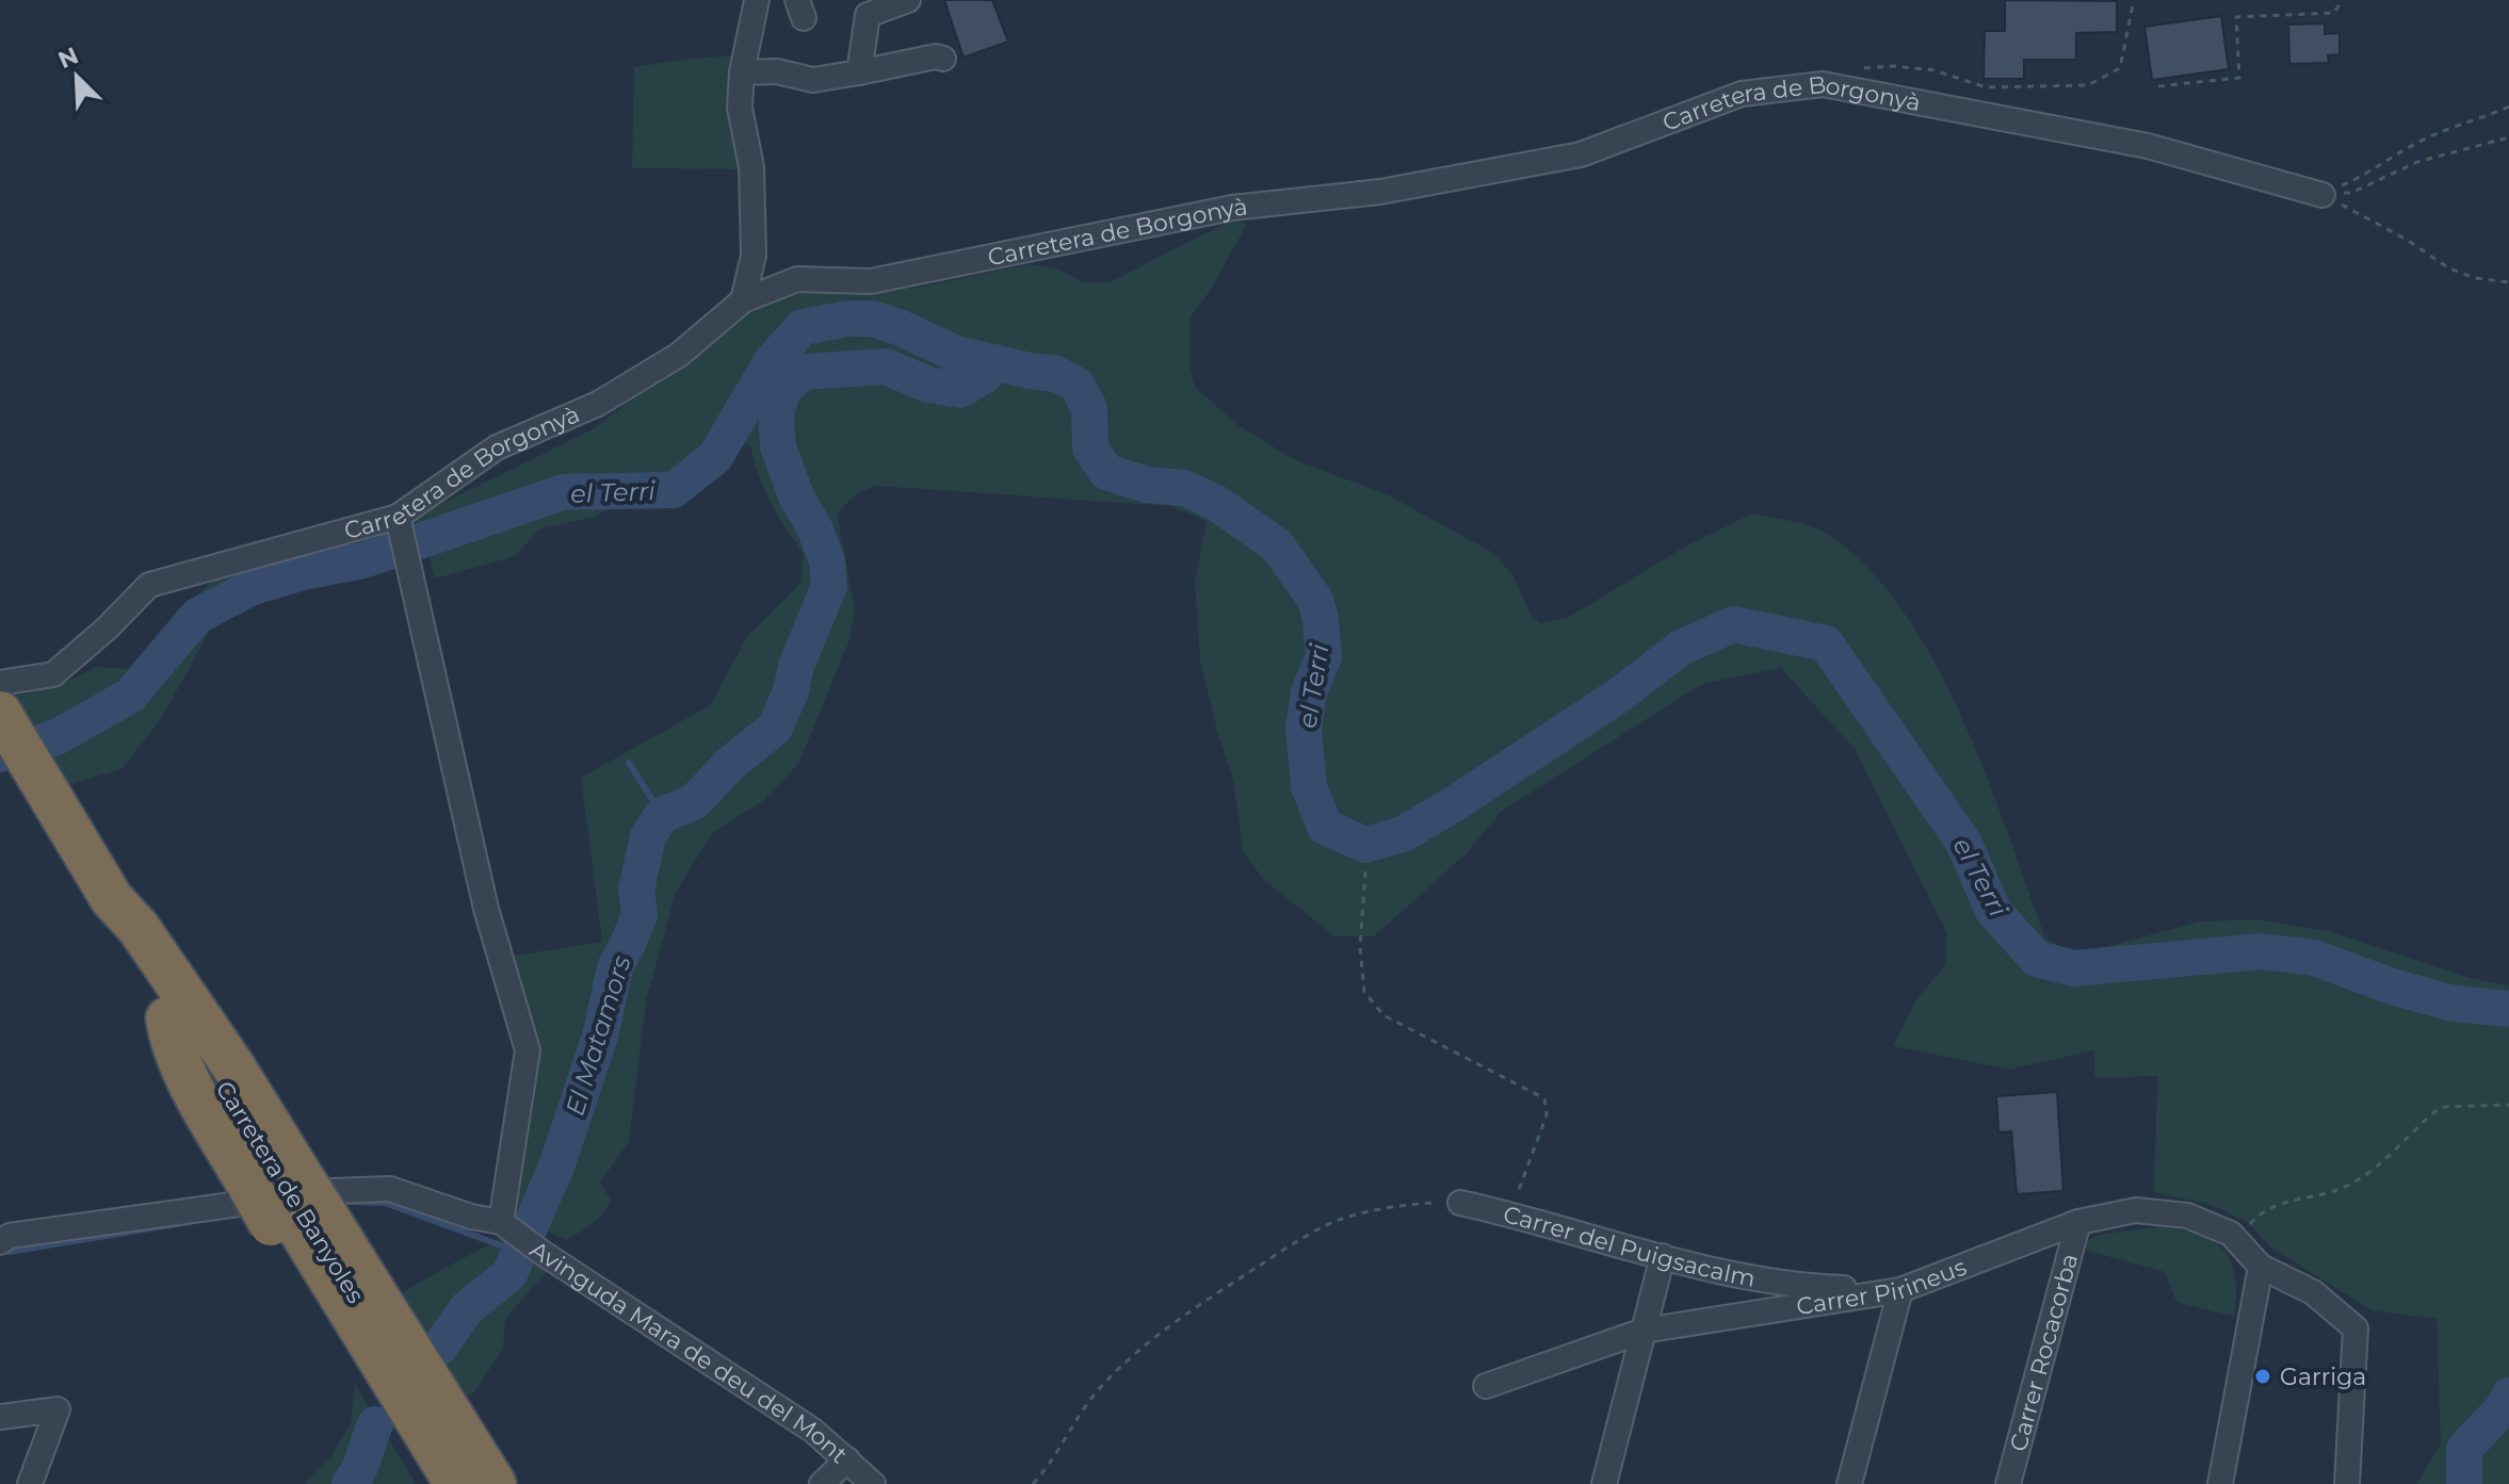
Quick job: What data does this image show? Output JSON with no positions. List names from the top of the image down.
{
  "streets": {
    "highway": ["Carretera de Banyoles"],
    "street": [
      "Carretera de Borgonyà",
      "Carrer del Puigsacalm",
      "Carrer Pirineus",
      "Avinguda Mara de deu del Mont",
      "Carrer Rocacorba"
    ]
  },
  "crossings": [
    ["Carrer del Puigsacalm", "Carrer Pirineus"],
    ["Carrer Pirineus", "Carrer Rocacorba"]
  ],
  "water": ["el Terri", "El Matamors"],
  "places": ["Garriga"],
  "north": "top left"
}
